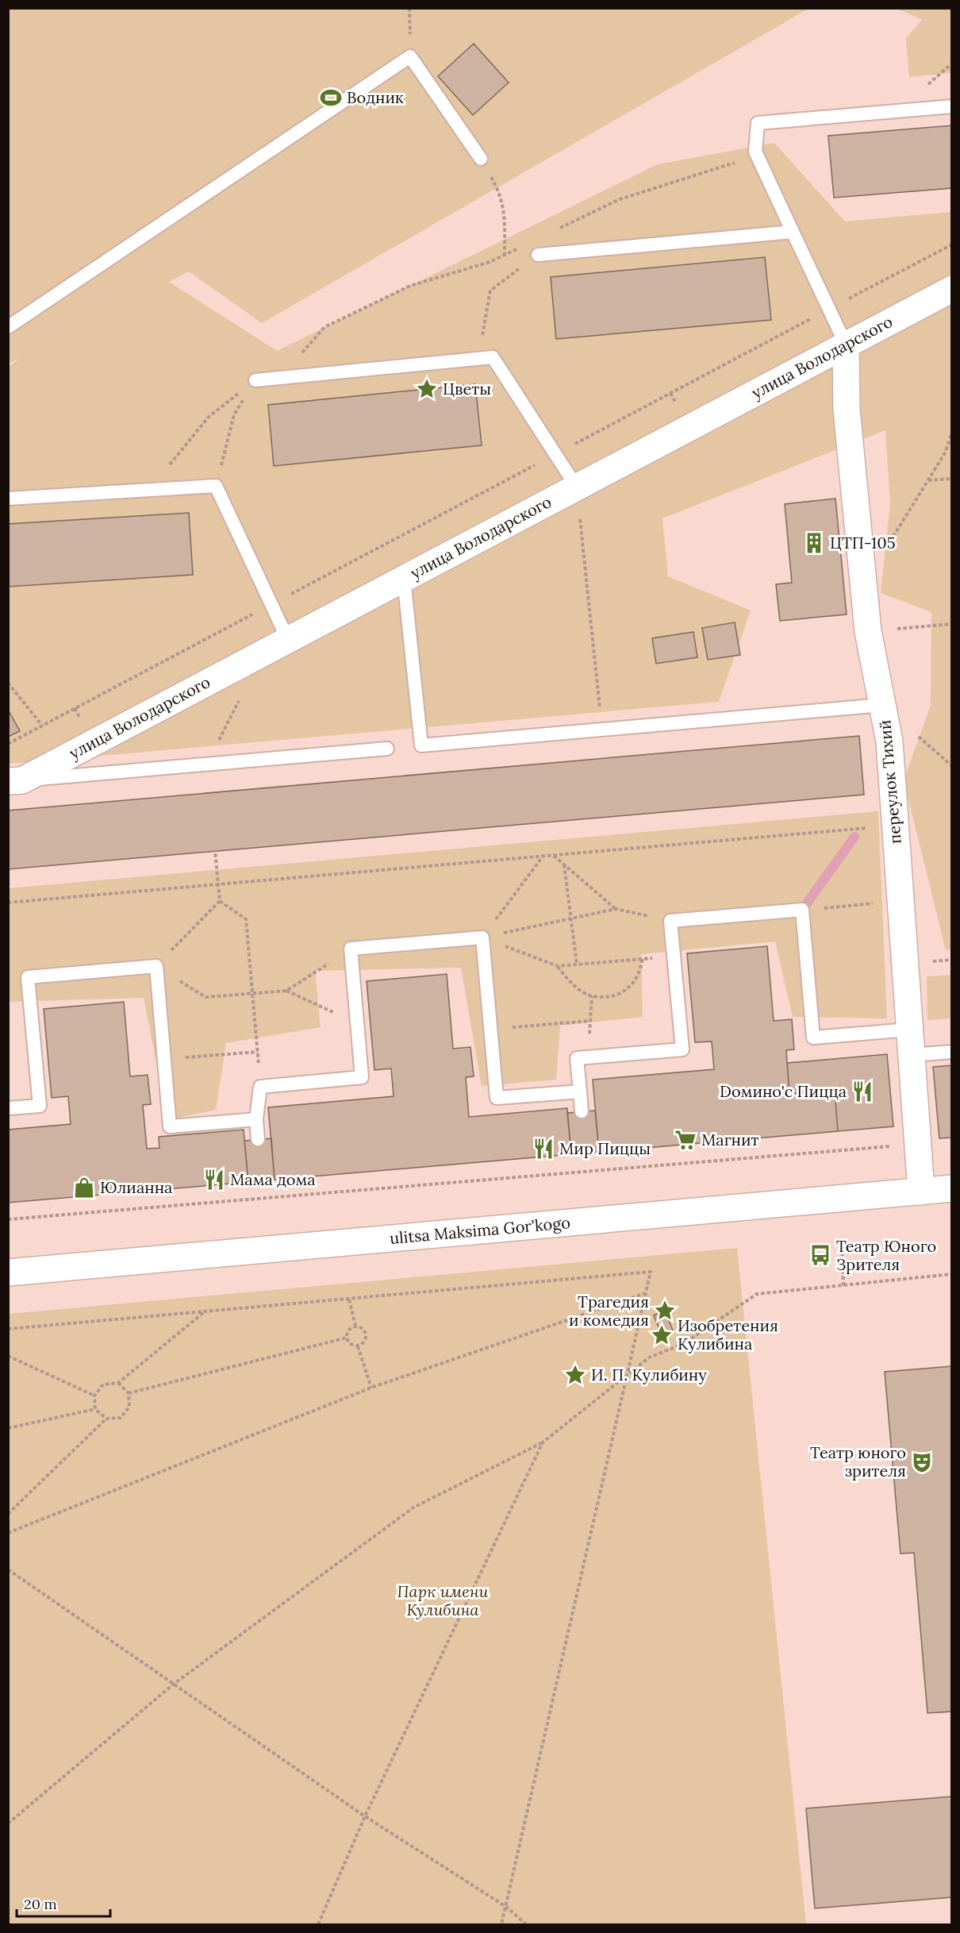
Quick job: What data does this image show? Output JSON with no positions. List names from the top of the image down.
{
  "streets": {
    "street": ["улица Володарского", "переулок Тихий", "ulitsa Maksima Gor'kogo"]
  },
  "crossings": [
    ["улица Володарского", "переулок Тихий"],
    ["переулок Тихий", "ulitsa Maksima Gor'kogo"]
  ],
  "parks": ["Парк имени Кулибина"],
  "places": {
    "sports": ["Водник"],
    "place": [
      "Цветы",
      "Трагедия и комедия",
      "Изобретения Кулибина",
      "И. П. Кулибину"
    ],
    "building": ["ЦТП-105"],
    "restaurant": ["Dомино'с Пицца", "Мир Пиццы", "Мама дома"],
    "supermarket": ["Магнит"],
    "shop": ["Юлианна"],
    "bus stop": ["Театр Юного Зрителя"],
    "theatre": ["Театр юного зрителя"]
  },
  "scale_bar": "20 m"
}
